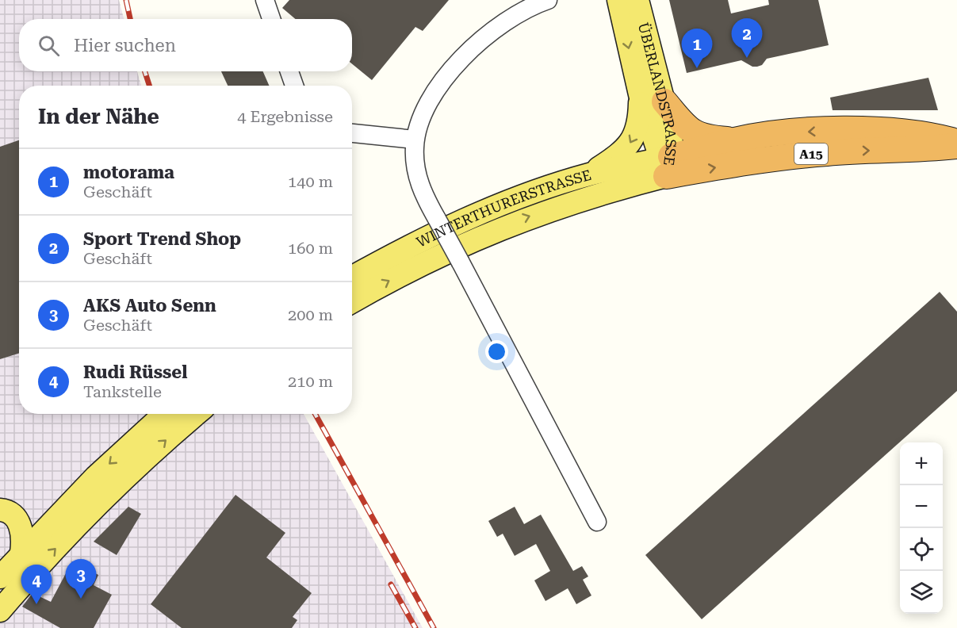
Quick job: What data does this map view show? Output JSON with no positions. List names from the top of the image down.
{
  "streets": {
    "highway": ["A15"],
    "main road": ["ÜBERLANDSTRASSE", "WINTERTHURERSTRASSE"]
  },
  "crossings": [
    ["ÜBERLANDSTRASSE", "A15"],
    ["ÜBERLANDSTRASSE", "WINTERTHURERSTRASSE"],
    ["A15", "WINTERTHURERSTRASSE"]
  ],
  "page": {
    "pins": [
      "2",
      "1",
      "3",
      "4"
    ],
    "search": "Hier suchen",
    "heading": ["In der Nähe", "4 Ergebnisse"],
    "list": [
      {
        "mark": "1",
        "name": "motorama",
        "note": "Geschäft",
        "value": "140 m"
      },
      {
        "mark": "2",
        "name": "Sport Trend Shop",
        "note": "Geschäft",
        "value": "160 m"
      },
      {
        "mark": "3",
        "name": "AKS Auto Senn",
        "note": "Geschäft",
        "value": "200 m"
      },
      {
        "mark": "4",
        "name": "Rudi Rüssel",
        "note": "Tankstelle",
        "value": "210 m"
      }
    ],
    "map_buttons": ["+", "−"]
  }
}
